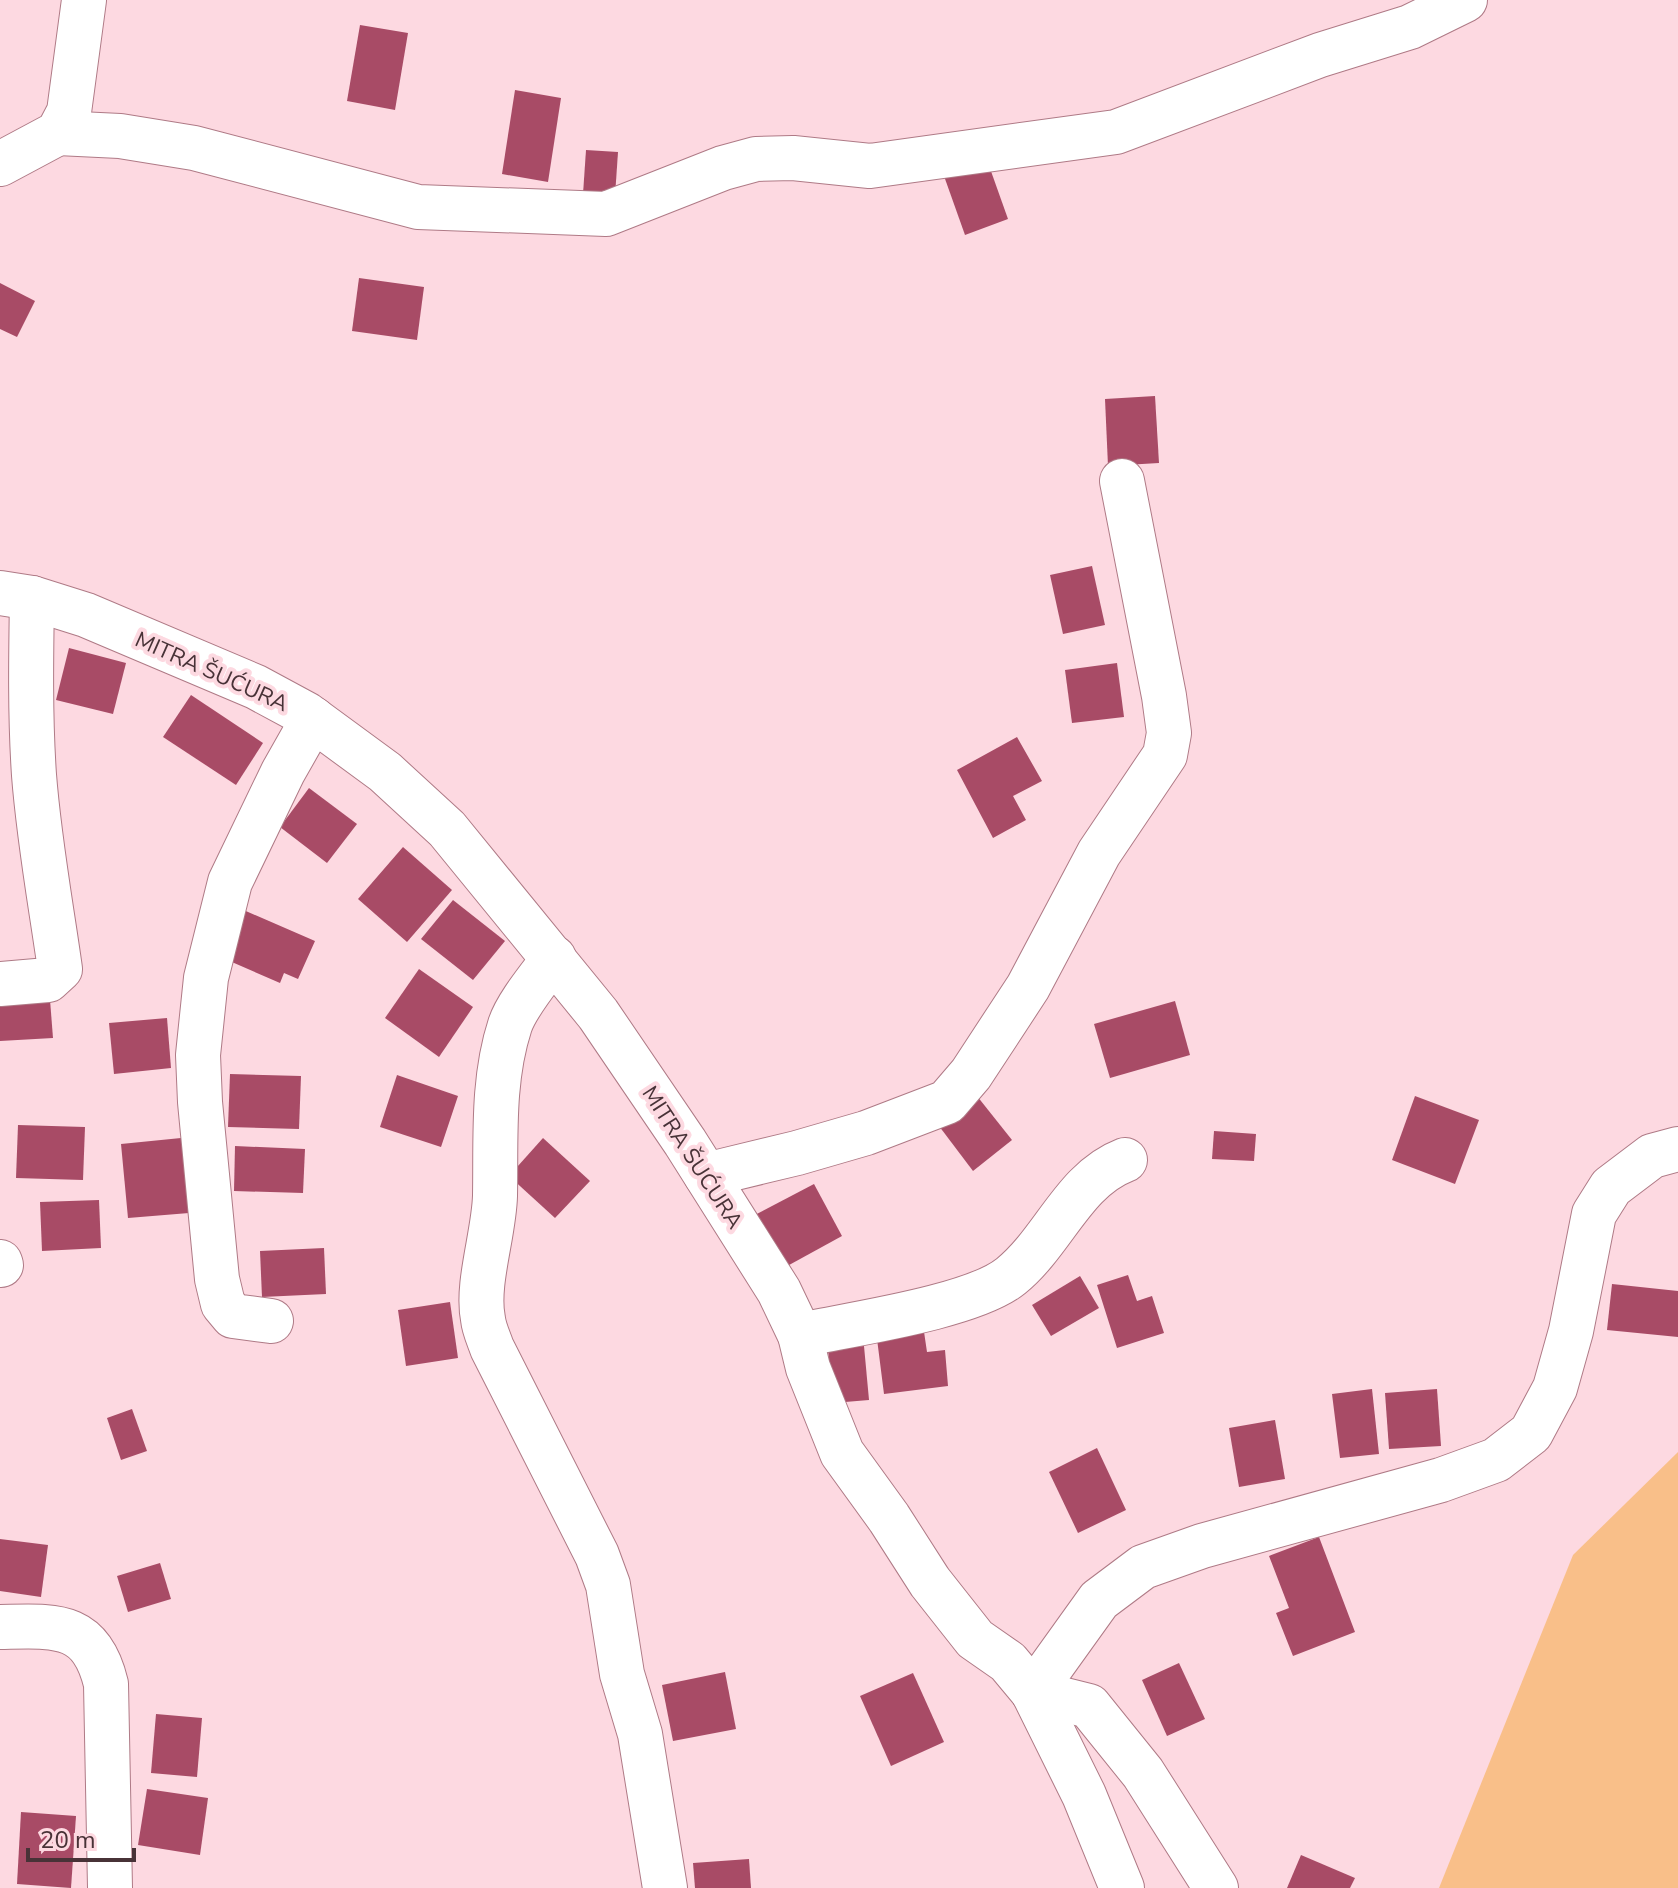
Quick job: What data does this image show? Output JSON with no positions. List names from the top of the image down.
{
  "streets": {
    "street": ["MITRA ŠUĆURA"]
  },
  "scale_bar": "20 m"
}
